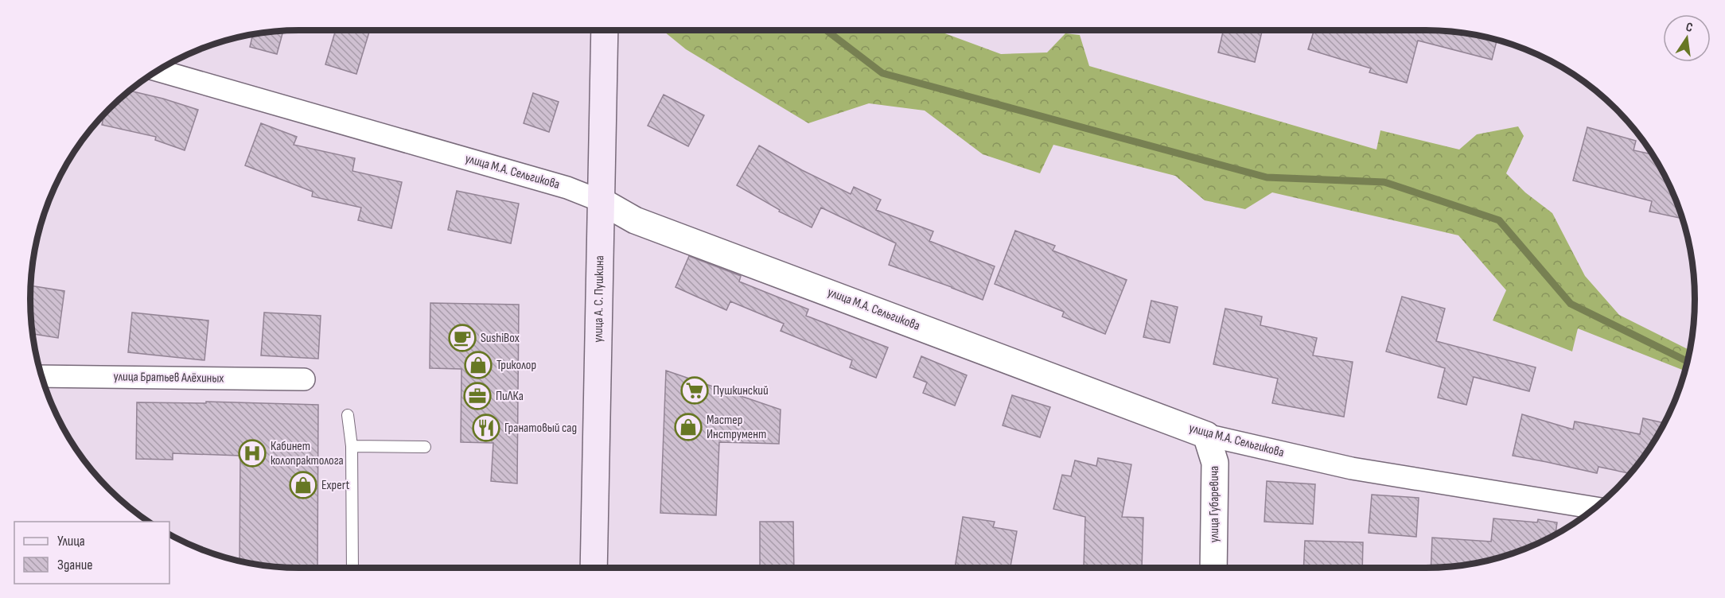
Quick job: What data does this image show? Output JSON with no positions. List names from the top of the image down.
{
  "streets": {
    "main road": ["улица А. С. Пушкина"],
    "street": ["улица М.А. Сельгикова", "улица Братьев Алёхиных", "улица Губаревича"]
  },
  "crossings": [
    ["улица М.А. Сельгикова", "улица А. С. Пушкина"],
    ["улица М.А. Сельгикова", "улица Губаревича"]
  ],
  "places": {
    "cafe": ["SushiBox"],
    "shop": ["Триколор", "Мастер Инструмент", "Eхpert"],
    "supermarket": ["Пушкинский"],
    "office": ["ПиЛКа"],
    "restaurant": ["Гранатовый сад"],
    "hospital": ["Кабинет колопрактолога"]
  },
  "legend": ["Улица", "Здание"],
  "north": "top"
}
